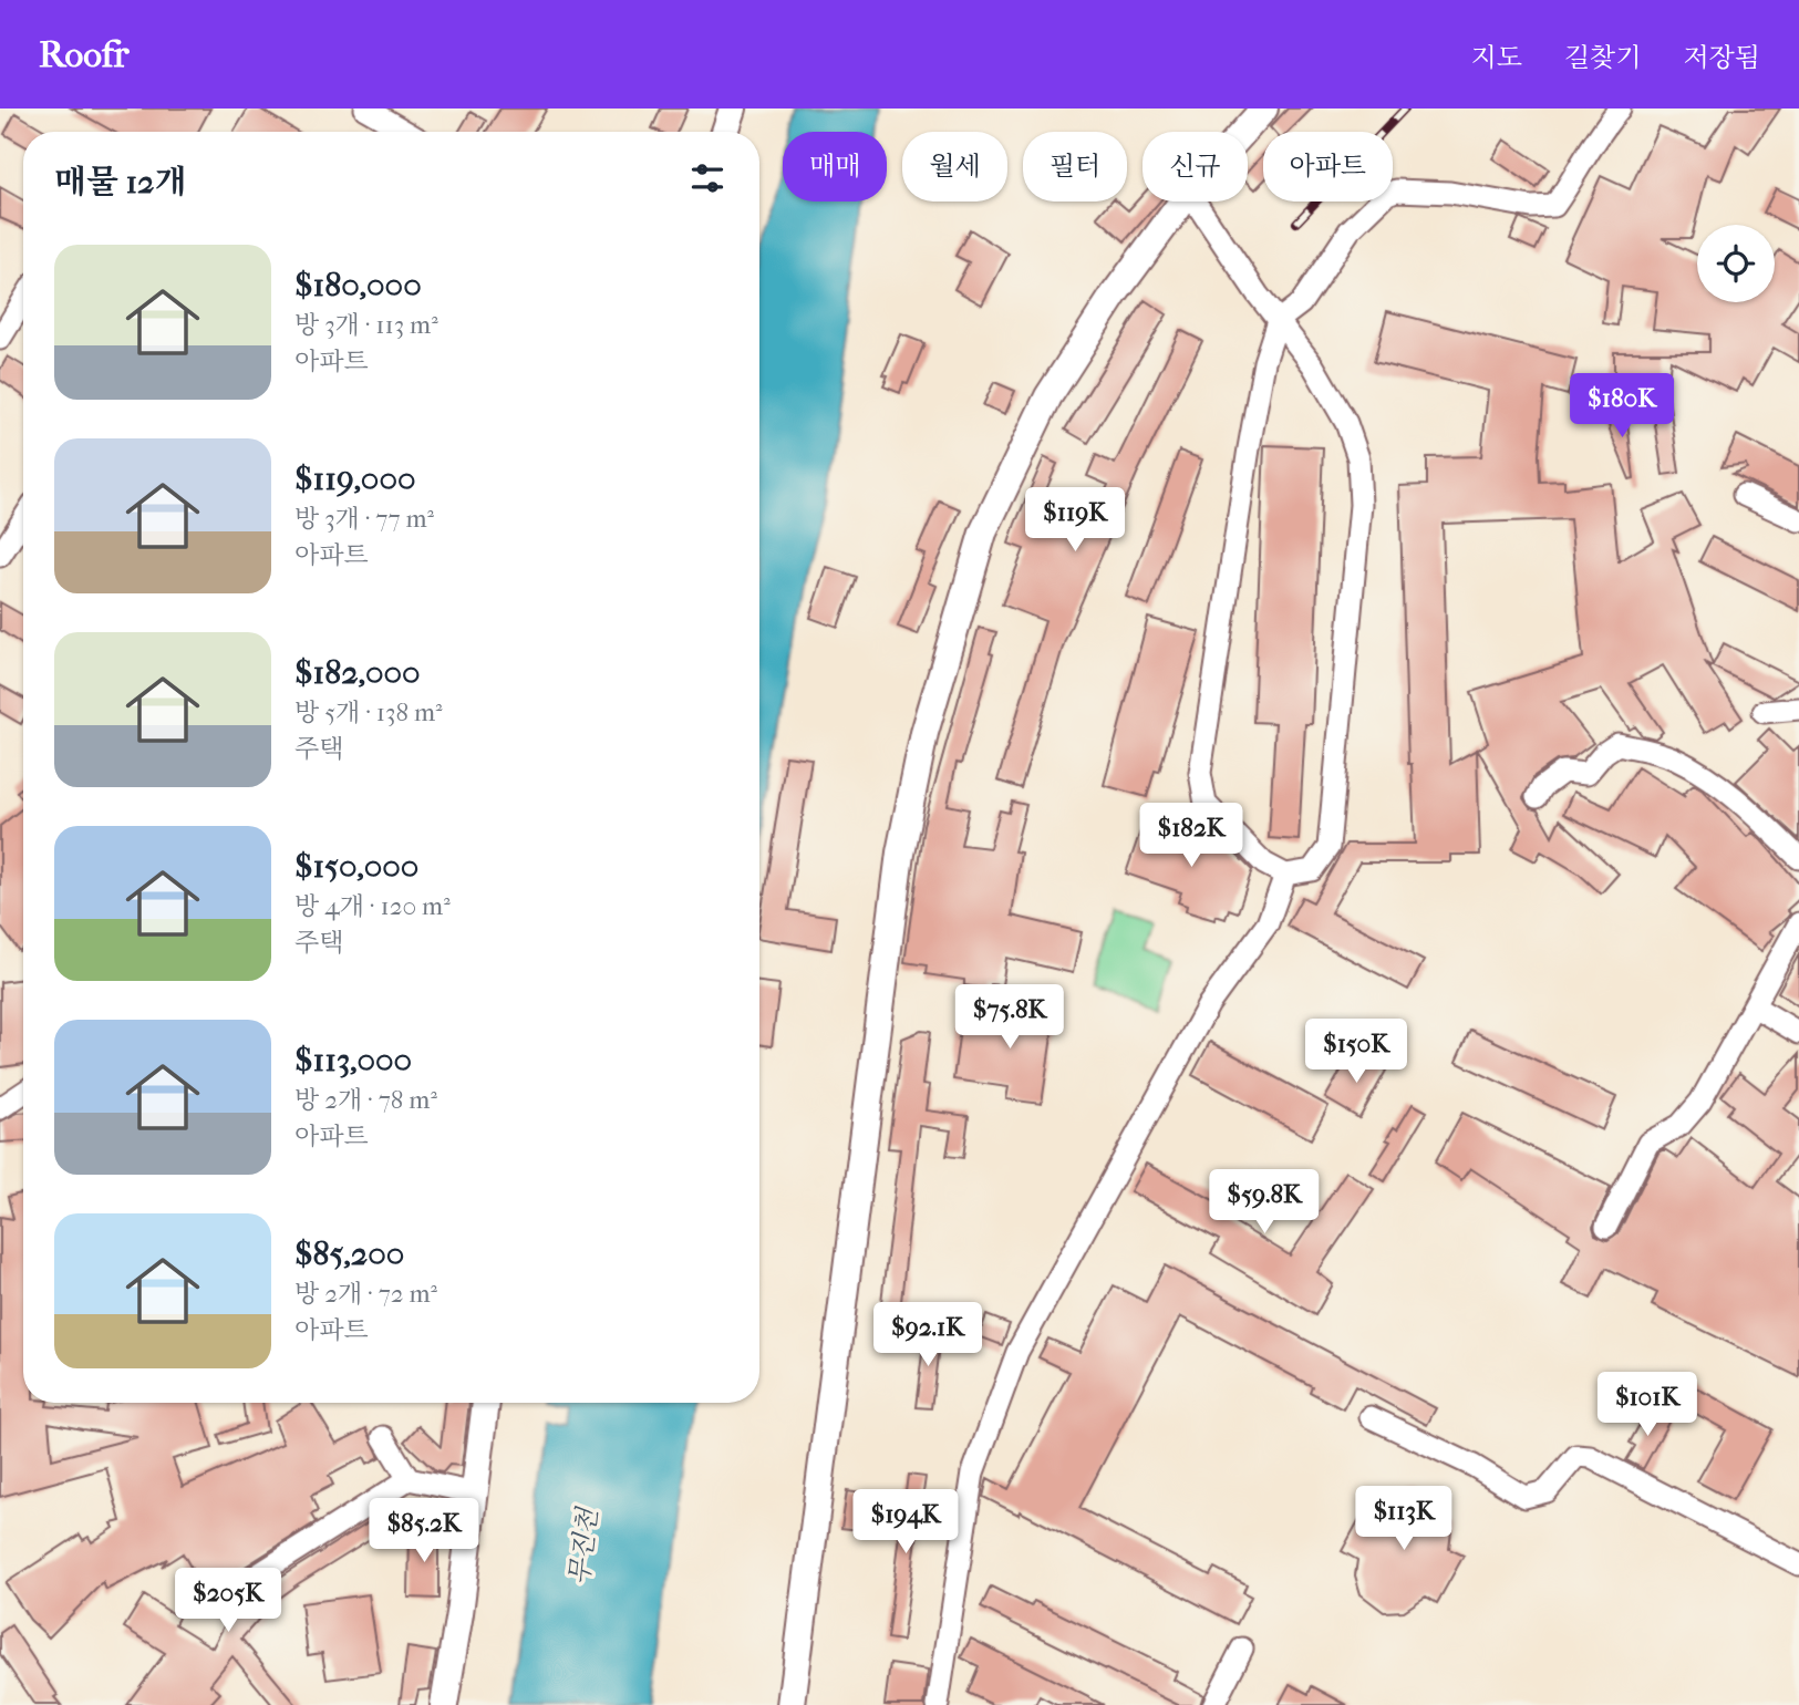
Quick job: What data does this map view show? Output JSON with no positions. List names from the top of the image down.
{
  "water": ["무진천"],
  "page": {
    "header": "Roofr",
    "nav": ["지도", "길찾기", "저장됨"],
    "chip": [
      "매매",
      "월세",
      "필터",
      "신규",
      "아파트"
    ],
    "heading": "매물 12개",
    "list": [
      {
        "name": "$180,000",
        "note": "방 3개 · 113 m² · 아파트"
      },
      {
        "name": "$119,000",
        "note": "방 3개 · 77 m² · 아파트"
      },
      {
        "name": "$182,000",
        "note": "방 5개 · 138 m² · 주택"
      },
      {
        "name": "$150,000",
        "note": "방 4개 · 120 m² · 주택"
      },
      {
        "name": "$113,000",
        "note": "방 2개 · 78 m² · 아파트"
      },
      {
        "name": "$85,200",
        "note": "방 2개 · 72 m² · 아파트"
      }
    ],
    "price": [
      "$180K",
      "$119K",
      "$182K",
      "$75.8K",
      "$150K",
      "$59.8K",
      "$92.1K",
      "$101K",
      "$113K",
      "$194K",
      "$85.2K",
      "$205K"
    ]
  }
}
